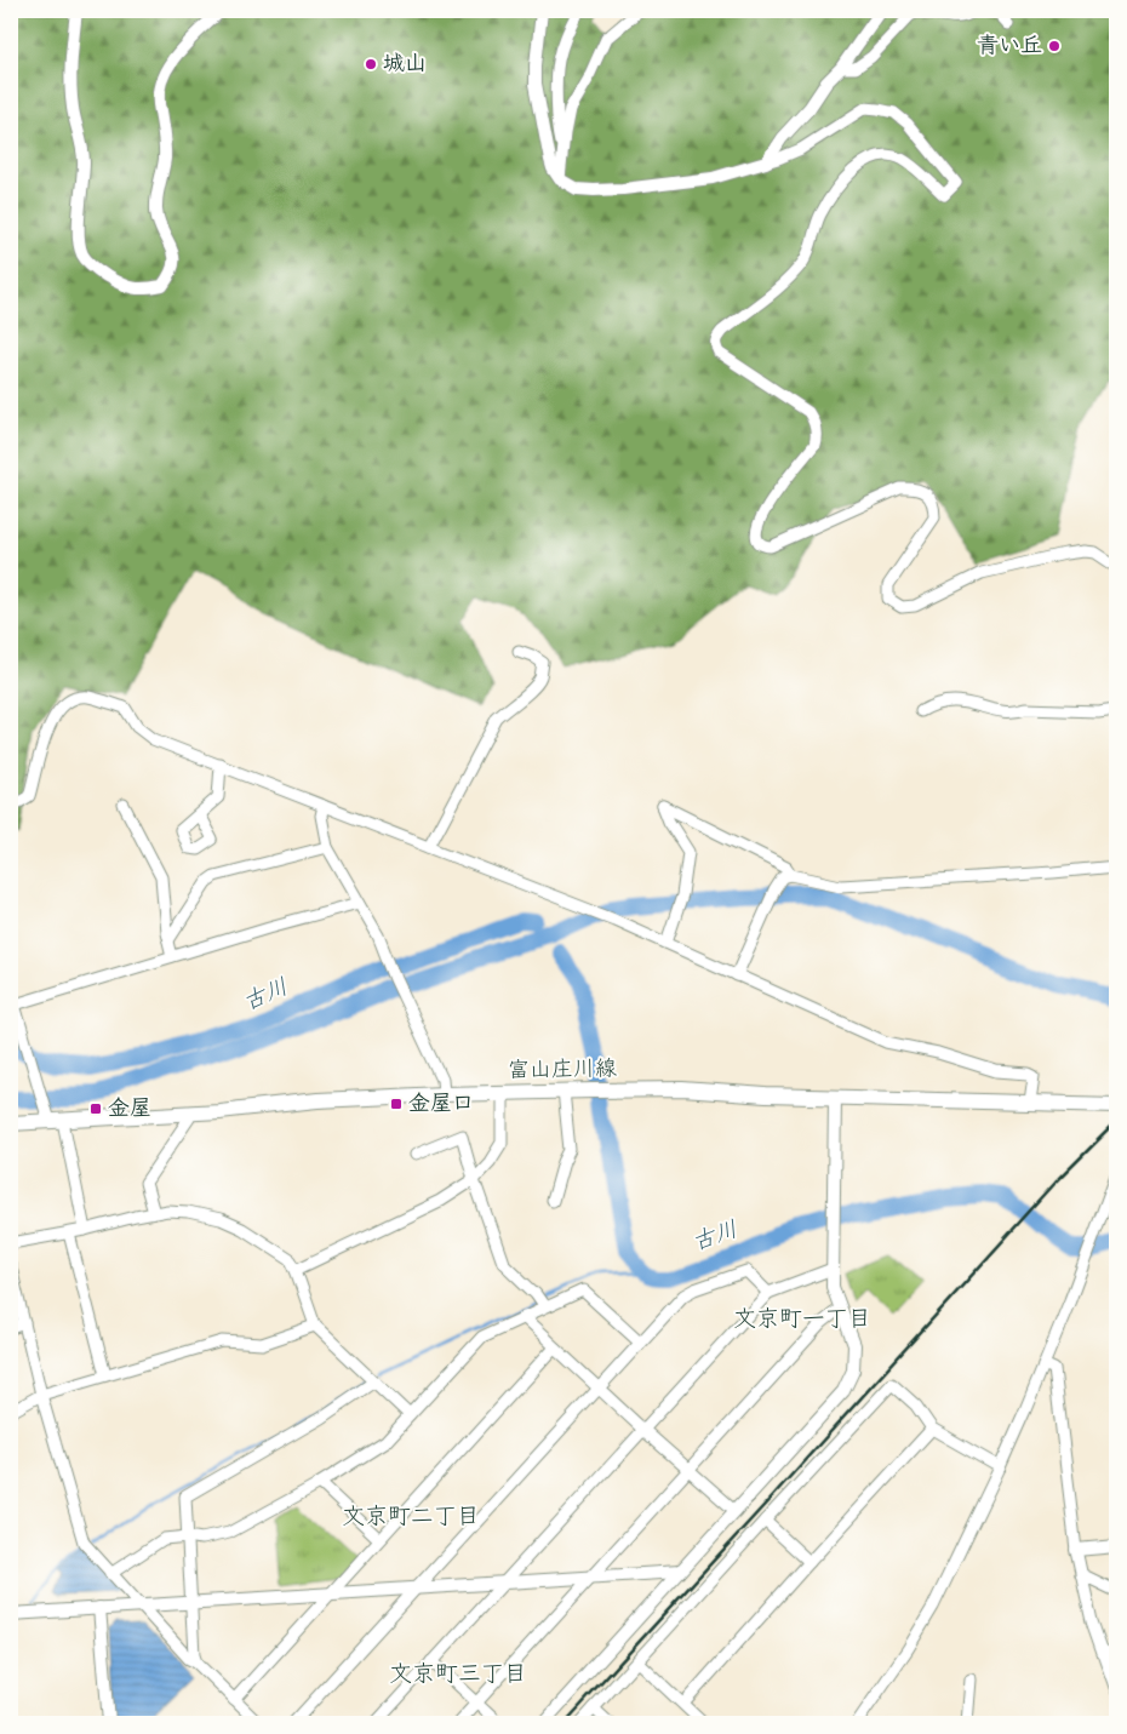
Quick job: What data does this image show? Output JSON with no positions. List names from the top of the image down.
{
  "streets": {
    "main road": ["富山庄川線"]
  },
  "districts": ["文京町一丁目", "文京町二丁目", "文京町三丁目"],
  "water": ["古川"],
  "places": {
    "other": ["青い丘", "城山"],
    "transit": ["金屋口", "金屋"]
  }
}
